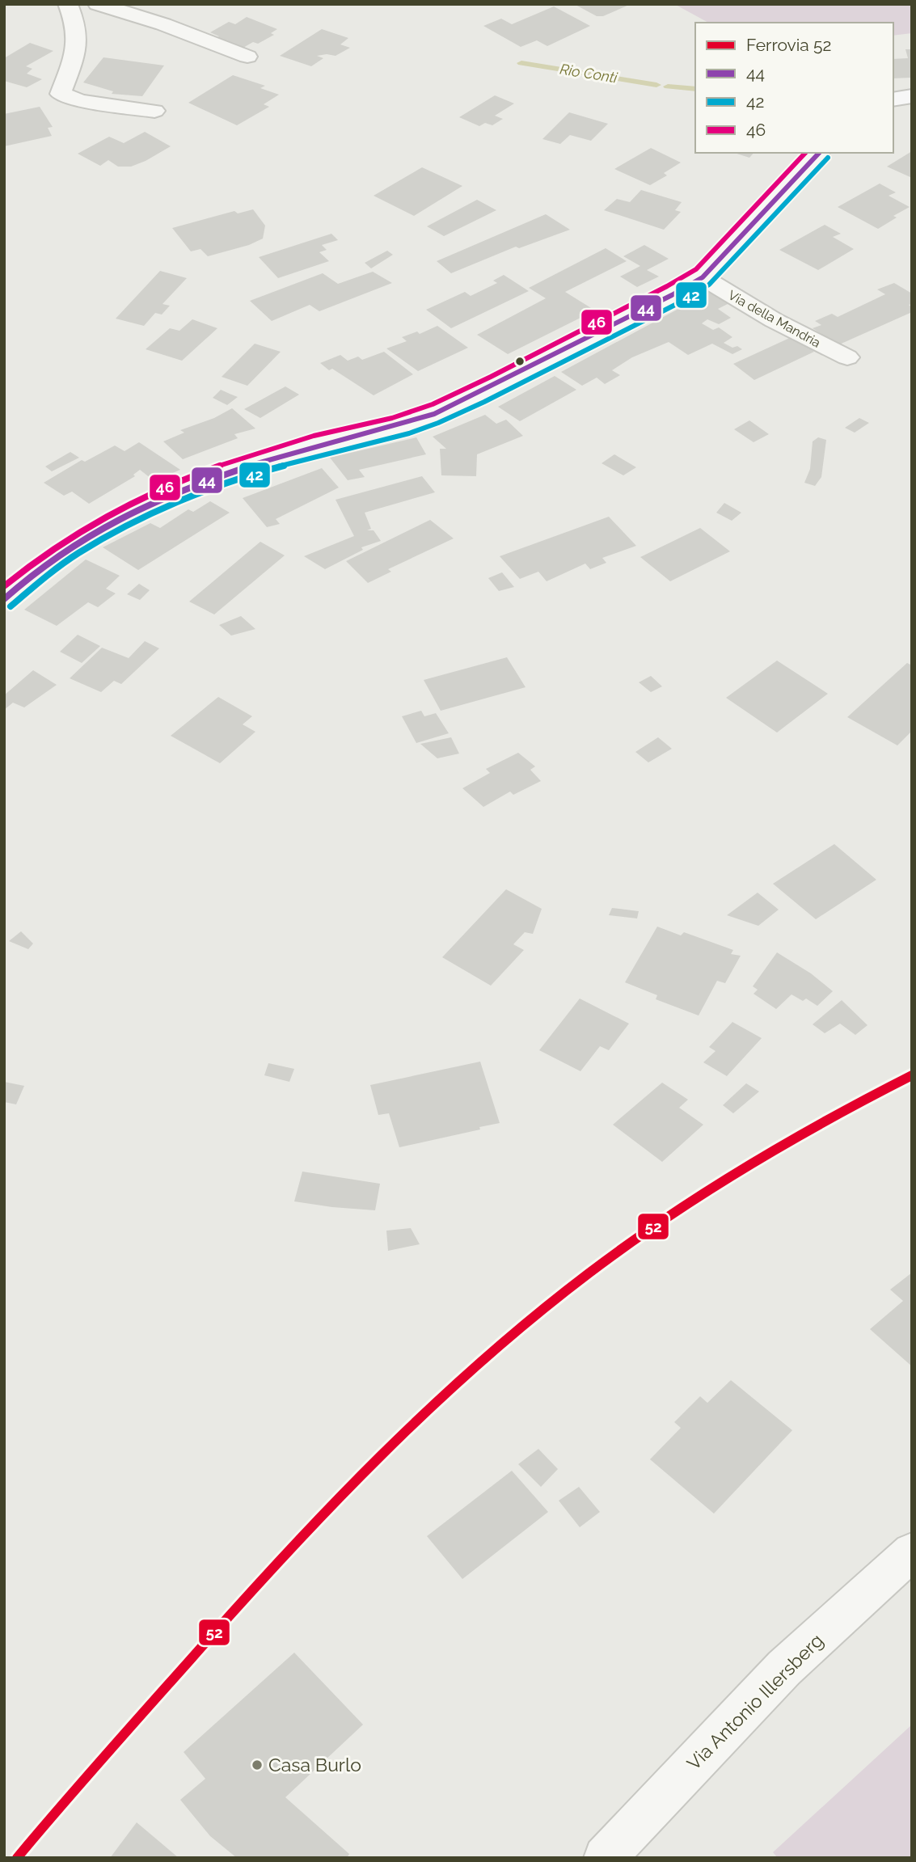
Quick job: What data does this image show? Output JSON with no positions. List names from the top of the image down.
{
  "streets": {
    "street": ["Via della Mandria", "Via Antonio Illersberg"]
  },
  "water": ["Rio Conti"],
  "places": ["Casa Burlo"],
  "lines": [
    "transit line 44",
    "transit line 46",
    "transit line 42",
    "rail line 52"
  ],
  "legend": [
    "Ferrovia 52",
    "44",
    "42",
    "46"
  ]
}
